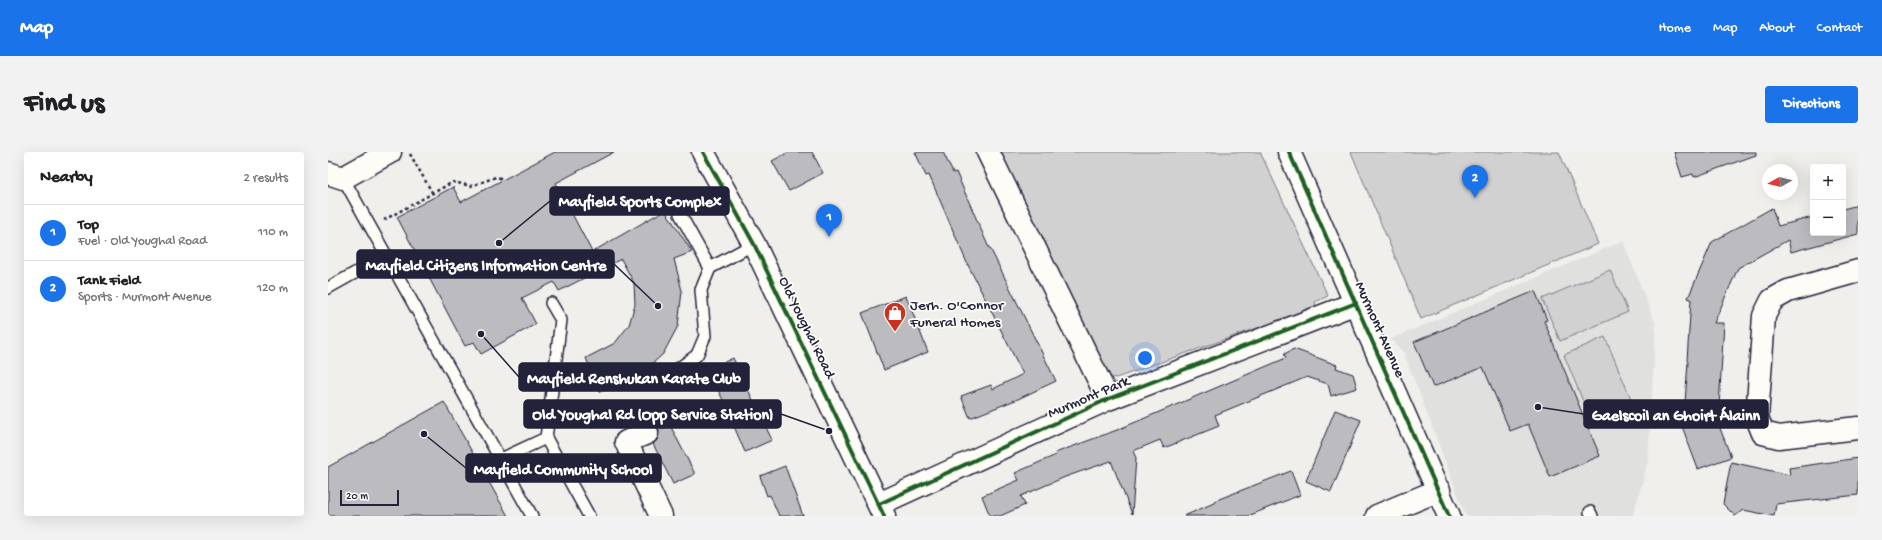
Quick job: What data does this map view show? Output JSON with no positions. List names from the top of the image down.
{
  "streets": {
    "street": ["Old Youghal Road", "Murmont Avenue", "Murmont Park"]
  },
  "crossings": [
    ["Old Youghal Road", "Murmont Park"],
    ["Murmont Avenue", "Murmont Park"]
  ],
  "places": {
    "other": [
      "Mayfield Sports Complex",
      "Mayfield Citizens Information Centre",
      "Mayfield Renshukan Karate Club",
      "Gaelscoil an Ghoirt Álainn",
      "Old Youghal Rd (Opp Service Station)",
      "Mayfield Community School"
    ],
    "shop": ["Jerh. O'Connor Funeral Homes"]
  },
  "scale_bar": "20 m",
  "north": "left",
  "page": {
    "header": "Map",
    "nav": [
      "Home",
      "Map",
      "About",
      "Contact"
    ],
    "buttons": "Directions",
    "title": "Find us",
    "heading": ["Nearby", "2 results"],
    "map_buttons": ["+", "−"],
    "pins": ["2", "1"],
    "list": [
      {
        "mark": "1",
        "name": "Top",
        "note": "Fuel · Old Youghal Road",
        "value": "110 m"
      },
      {
        "mark": "2",
        "name": "Tank Field",
        "note": "Sports · Murmont Avenue",
        "value": "120 m"
      }
    ],
    "scale": "20 m"
  }
}
